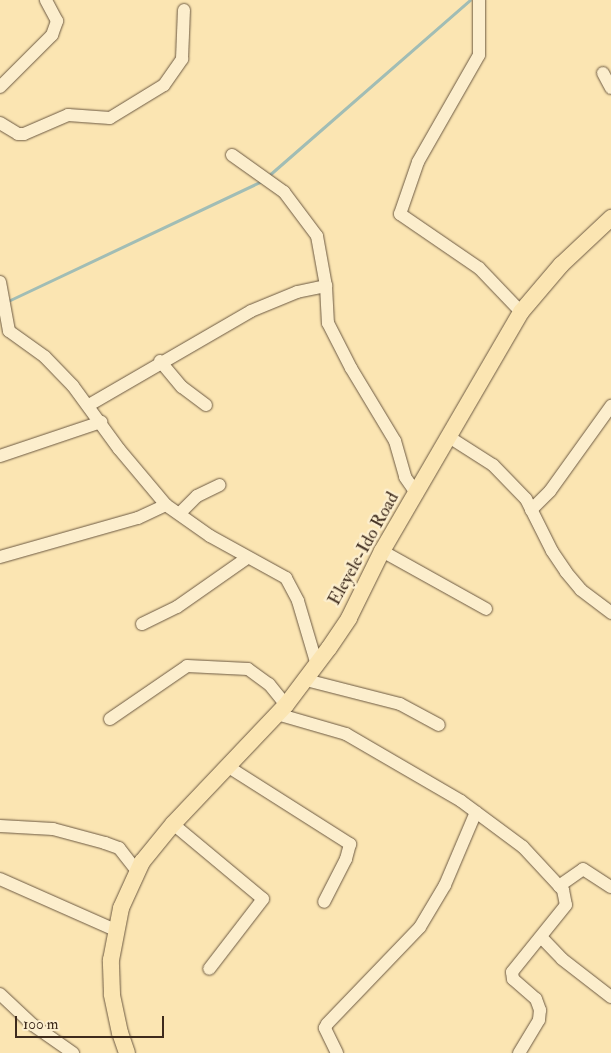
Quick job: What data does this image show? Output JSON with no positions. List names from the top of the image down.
{
  "streets": {
    "main road": ["Eleyele-Ido Road"]
  },
  "scale_bar": "100 m"
}
